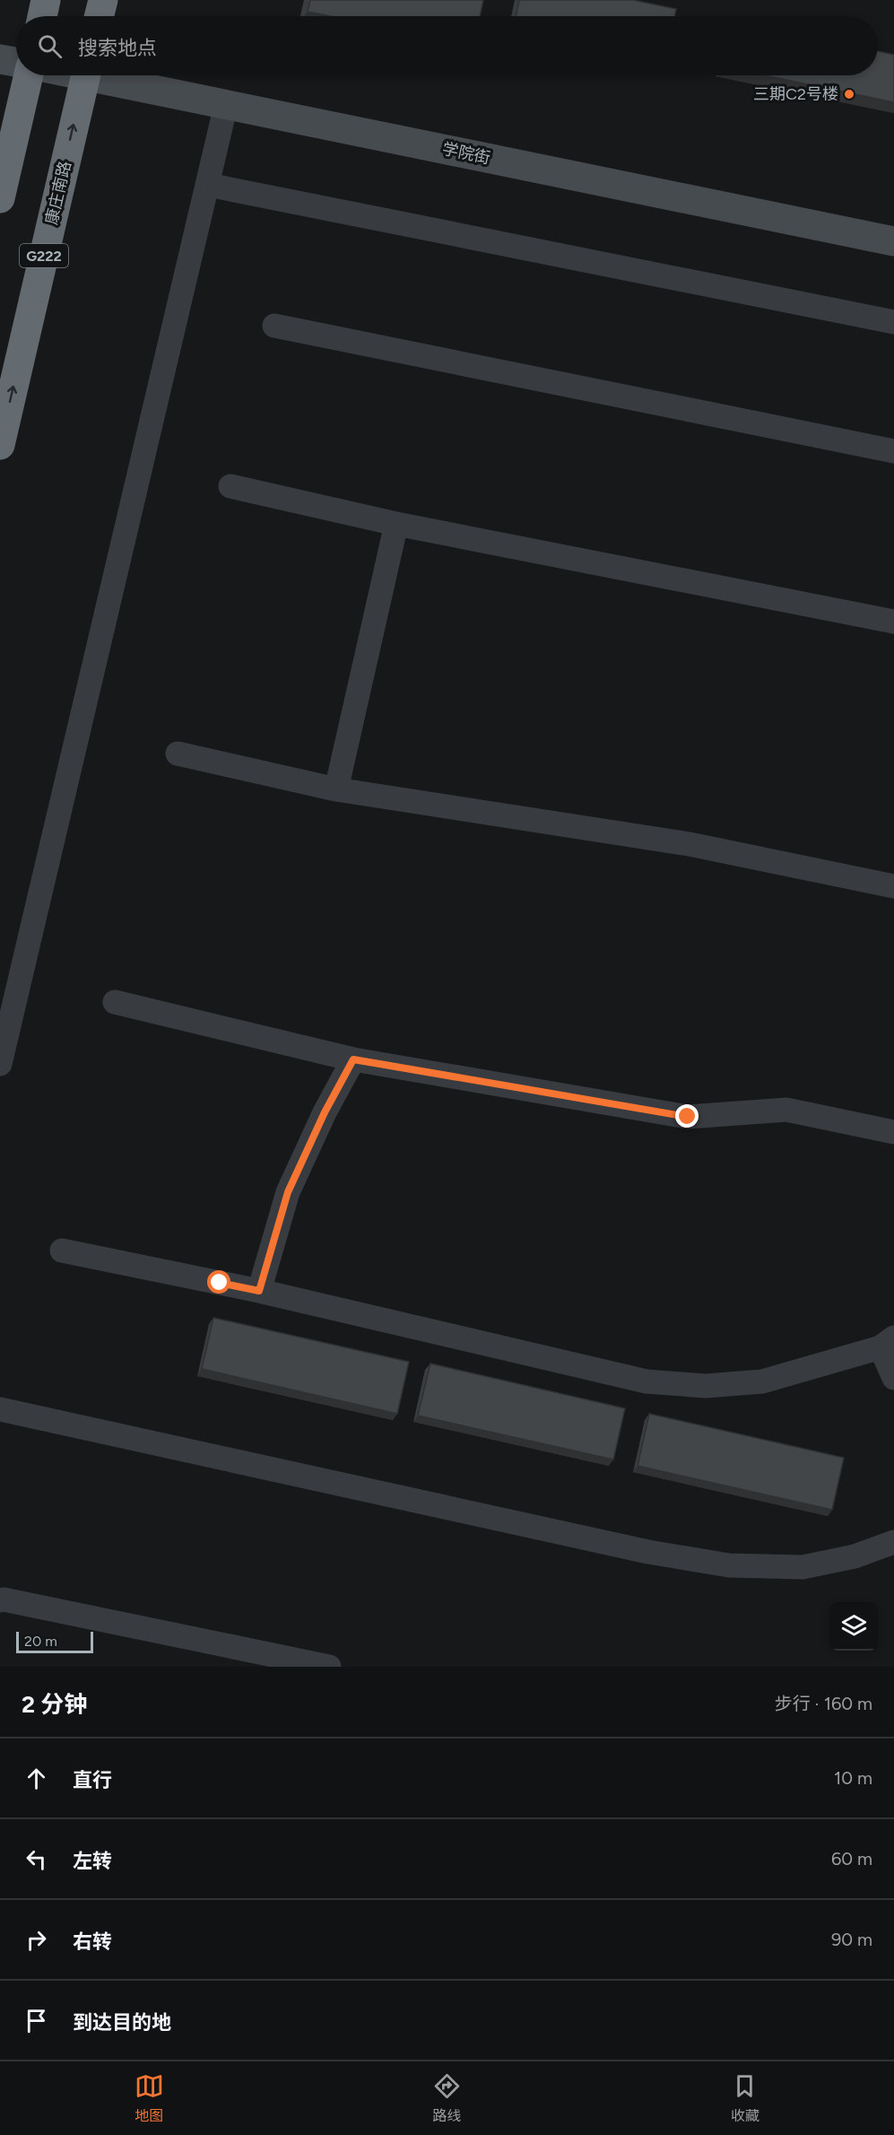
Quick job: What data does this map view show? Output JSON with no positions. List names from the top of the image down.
{
  "streets": {
    "highway": ["康庄南路", "G222"],
    "main road": ["学院街"]
  },
  "places": ["三期C2号楼"],
  "scale_bar": "20 m",
  "page": {
    "search": "搜索地点",
    "scale": "20 m",
    "heading": ["2 分钟", "步行 · 160 m"],
    "list": [
      ["直行", "10 m"],
      ["左转", "60 m"],
      ["右转", "90 m"],
      "到达目的地"
    ],
    "nav": ["地图", "路线", "收藏"]
  }
}
